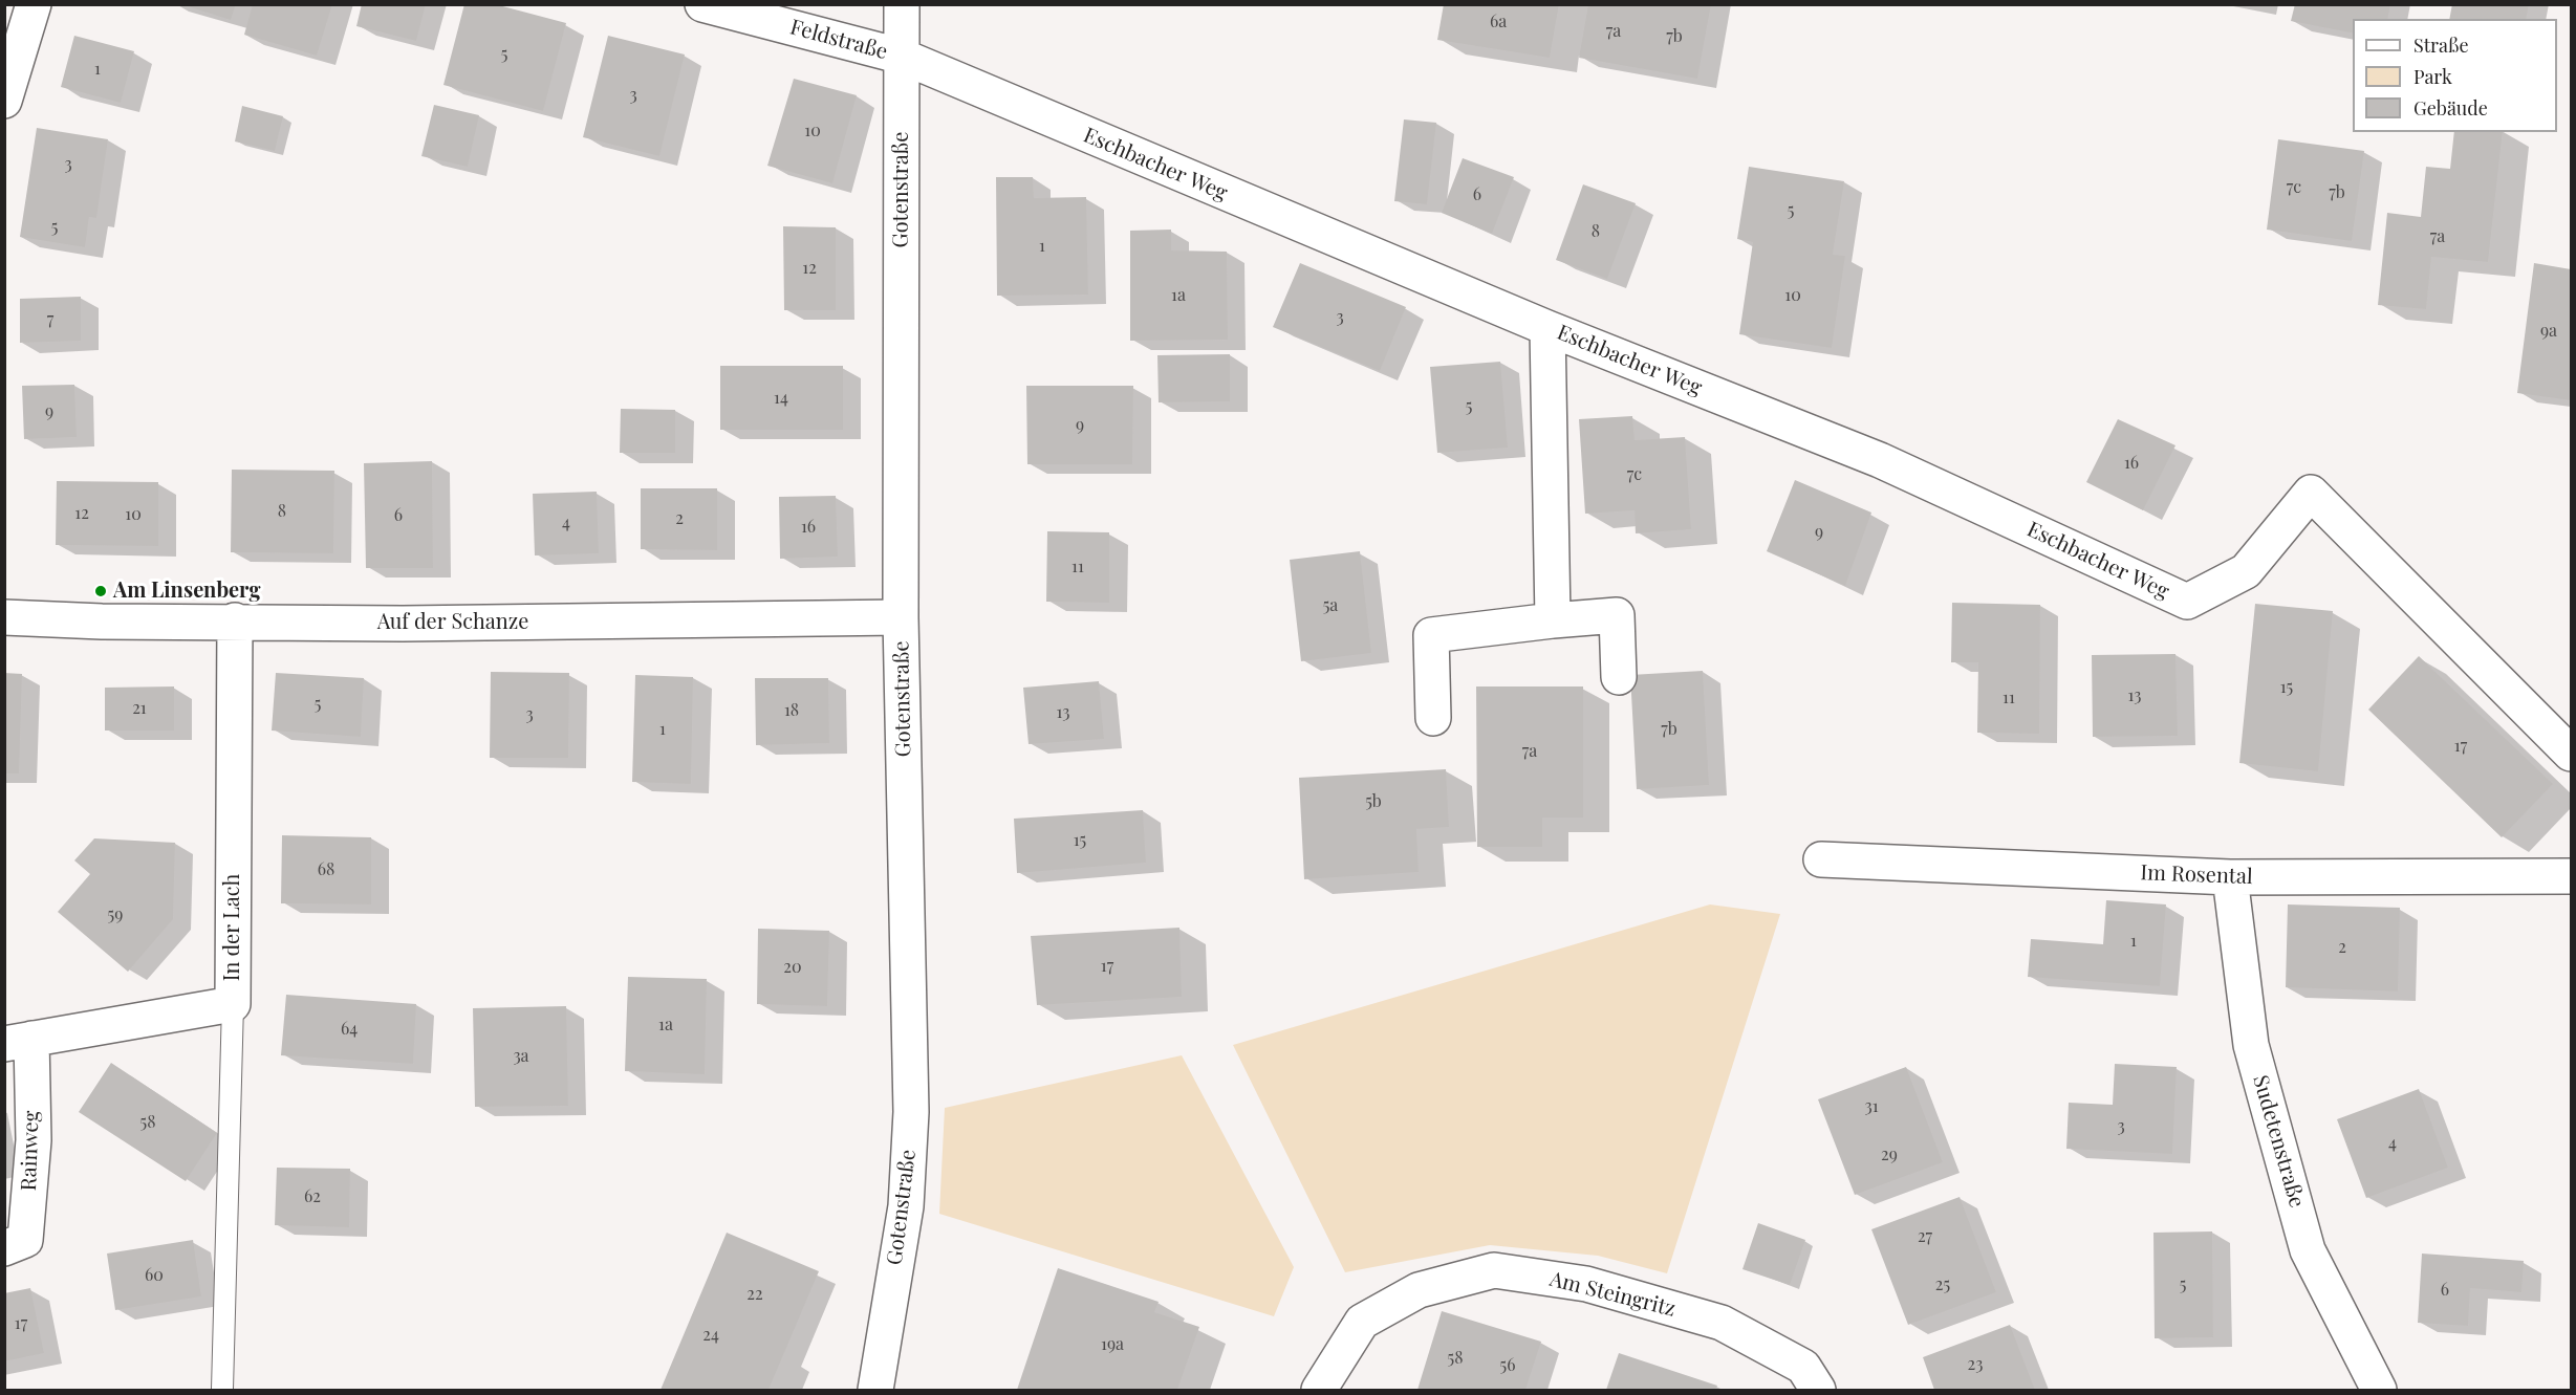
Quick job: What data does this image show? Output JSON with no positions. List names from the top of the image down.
{
  "streets": {
    "street": [
      "Feldstraße",
      "Eschbacher Weg",
      "Gotenstraße",
      "Auf der Schanze",
      "Im Rosental",
      "In der Lach",
      "Sudetenstraße",
      "Rainweg",
      "Am Steingritz"
    ]
  },
  "crossings": [
    ["Feldstraße", "Eschbacher Weg"],
    ["Feldstraße", "Gotenstraße"],
    ["Eschbacher Weg", "Gotenstraße"],
    ["Gotenstraße", "Auf der Schanze"],
    ["Auf der Schanze", "In der Lach"],
    ["Im Rosental", "Sudetenstraße"],
    ["In der Lach", "Rainweg"]
  ],
  "places": ["Am Linsenberg"],
  "house_numbers": [
    "6a",
    "7a",
    "7b",
    "5",
    "1",
    "3",
    "10",
    "3",
    "7c",
    "7b",
    "6",
    "5",
    "5",
    "8",
    "7a",
    "1",
    "12",
    "1a",
    "10",
    "3",
    "7",
    "9a",
    "14",
    "5",
    "9",
    "9",
    "16",
    "7c",
    "8",
    "12",
    "10",
    "6",
    "2",
    "4",
    "16",
    "9",
    "11",
    "5a",
    "15",
    "13",
    "11",
    "5",
    "21",
    "18",
    "13",
    "3",
    "1",
    "7b",
    "17",
    "7a",
    "5b",
    "15",
    "68",
    "59",
    "1",
    "2",
    "17",
    "20",
    "1a",
    "64",
    "3a",
    "31",
    "58",
    "3",
    "4",
    "29",
    "62",
    "27",
    "60",
    "25",
    "5",
    "6",
    "22",
    "17",
    "24",
    "19a",
    "58",
    "23",
    "56"
  ],
  "legend": ["Straße", "Park", "Gebäude"]
}
